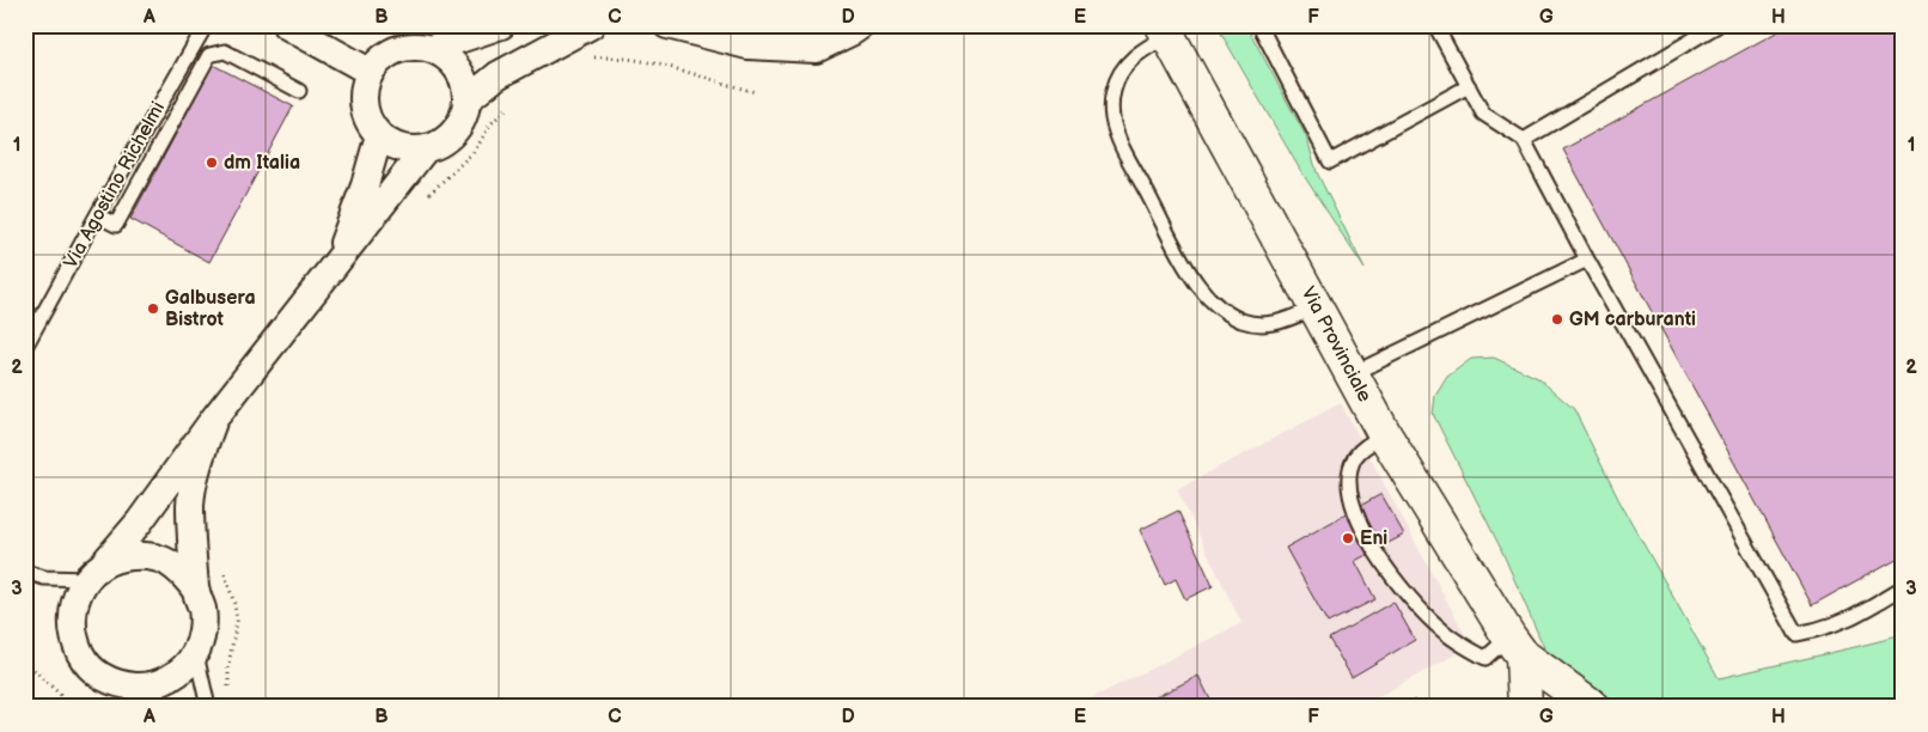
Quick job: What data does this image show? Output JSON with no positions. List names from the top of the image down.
{
  "streets": {
    "main road": ["Via Provinciale"],
    "lane": ["Via Agostino Richelmi"]
  },
  "places": [
    "dm Italia",
    "Galbusera Bistrot",
    "GM carburanti",
    "Eni"
  ],
  "grid": {
    "columns": [
      "A",
      "B",
      "C",
      "D",
      "E",
      "F",
      "G",
      "H"
    ],
    "rows": ["1", "2", "3"]
  }
}
